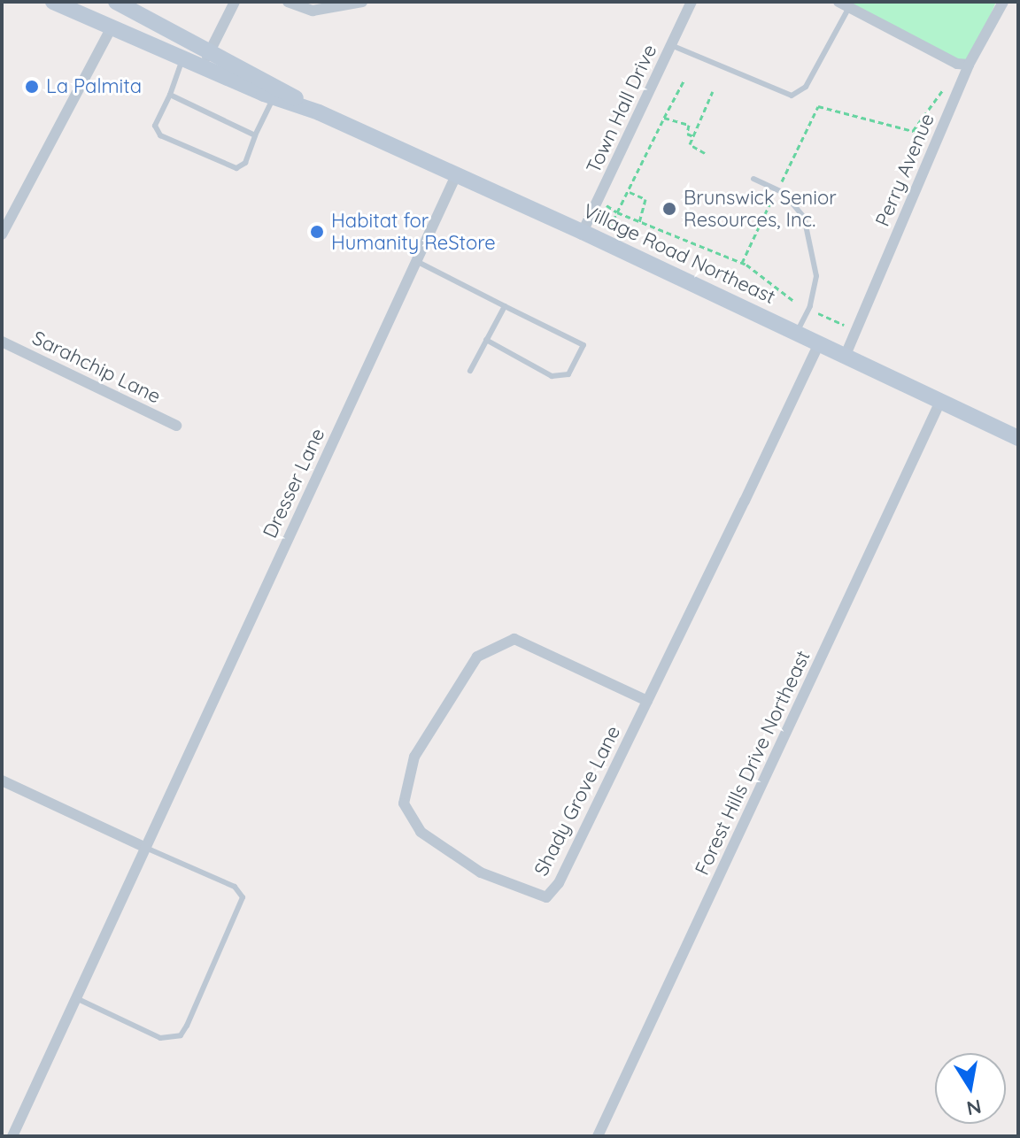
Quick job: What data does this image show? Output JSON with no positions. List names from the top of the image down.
{
  "streets": {
    "main road": ["Village Road Northeast"],
    "street": [
      "Town Hall Drive",
      "Perry Avenue",
      "Sarahchip Lane",
      "Dresser Lane",
      "Forest Hills Drive Northeast",
      "Shady Grove Lane"
    ]
  },
  "crossings": [
    ["Town Hall Drive", "Village Road Northeast"],
    ["Perry Avenue", "Village Road Northeast"],
    ["Village Road Northeast", "Dresser Lane"],
    ["Village Road Northeast", "Forest Hills Drive Northeast"],
    ["Village Road Northeast", "Shady Grove Lane"]
  ],
  "places": ["La Palmita", "Brunswick Senior Resources, Inc.", "Habitat for Humanity ReStore"],
  "north": "bottom"
}
